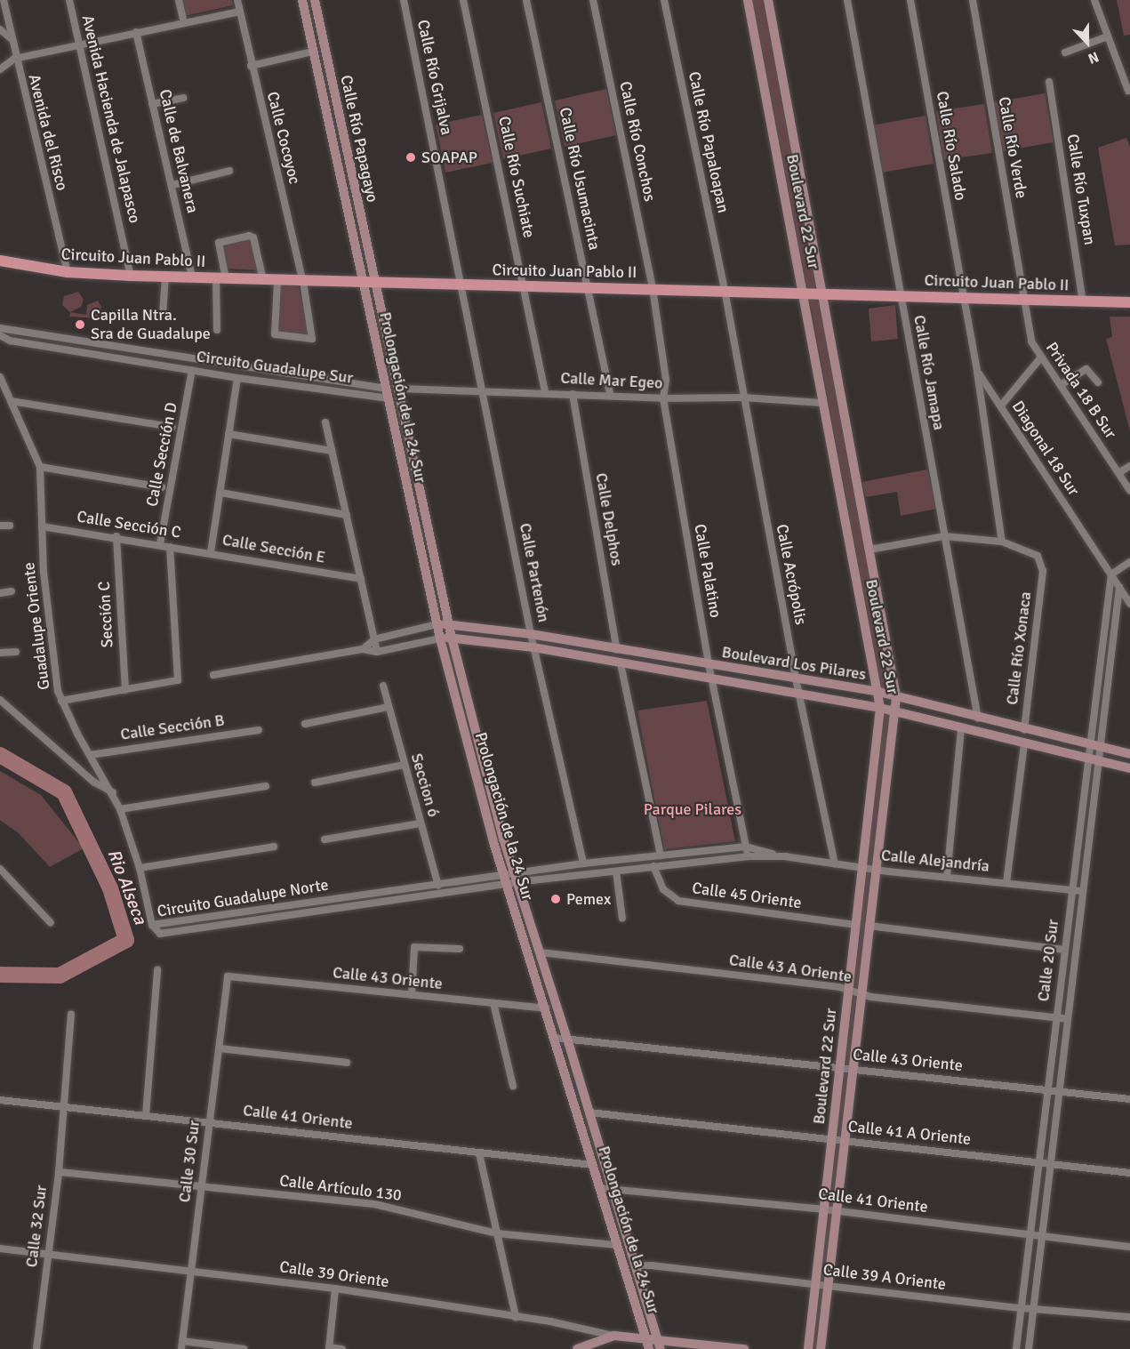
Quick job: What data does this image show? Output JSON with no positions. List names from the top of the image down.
{
  "streets": {
    "main road": ["Circuito Juan Pablo II"],
    "street": [
      "Calle Río Grijalva",
      "Avenida Hacienda de Jalapasco",
      "Avenida del Risco",
      "Calle Cocoyoc",
      "Calle Río Papagayo",
      "Calle Río Conchos",
      "Calle Río Papaloapan",
      "Calle Río Salado",
      "Calle Río Verde",
      "Calle de Balvanera",
      "Calle Río Suchiate",
      "Calle Río Usumacinta",
      "Calle Río Tuxpan",
      "Boulevard 22 Sur",
      "Circuito Guadalupe Sur",
      "Calle Río Jamapa",
      "Calle Mar Egeo",
      "Privada 18 B Sur",
      "Prolongación de la 24 Sur",
      "Diagonal 18 Sur",
      "Calle Sección D",
      "Calle Delphos",
      "Calle Sección C",
      "Calle Sección E",
      "Calle Palatino",
      "Calle Partenón",
      "Calle Acrópolis",
      "Sección C",
      "Guadalupe Oriente",
      "Calle Río Xonaca",
      "Boulevard Los Pilares",
      "Calle Sección B",
      "Seccion ó",
      "Calle Alejandría",
      "Calle 45 Oriente",
      "Circuito Guadalupe Norte",
      "Calle 20 Sur",
      "Calle 43 A Oriente",
      "Calle 43 Oriente",
      "Calle 41 Oriente",
      "Calle 41 A Oriente",
      "Calle 30 Sur",
      "Calle Artículo 130",
      "Calle 32 Sur",
      "Calle 39 Oriente",
      "Calle 39 A Oriente"
    ]
  },
  "crossings": [
    ["Calle Río Grijalva", "Circuito Juan Pablo II"],
    ["Calle Río Grijalva", "Calle Partenón"],
    ["Avenida Hacienda de Jalapasco", "Circuito Juan Pablo II"],
    ["Avenida del Risco", "Circuito Juan Pablo II"],
    ["Calle Cocoyoc", "Circuito Juan Pablo II"],
    ["Calle Río Papagayo", "Circuito Juan Pablo II"],
    ["Calle Río Papagayo", "Prolongación de la 24 Sur"],
    ["Calle Río Conchos", "Circuito Juan Pablo II"],
    ["Calle Río Conchos", "Calle Palatino"],
    ["Calle Río Papaloapan", "Circuito Juan Pablo II"],
    ["Calle Río Papaloapan", "Calle Acrópolis"],
    ["Calle Río Salado", "Circuito Juan Pablo II"],
    ["Calle Río Salado", "Diagonal 18 Sur"],
    ["Calle Río Verde", "Circuito Juan Pablo II"],
    ["Calle Río Verde", "Privada 18 B Sur"],
    ["Calle de Balvanera", "Circuito Juan Pablo II"],
    ["Calle Río Suchiate", "Circuito Juan Pablo II"],
    ["Calle Río Suchiate", "Calle Mar Egeo"],
    ["Calle Río Usumacinta", "Circuito Juan Pablo II"],
    ["Calle Río Usumacinta", "Calle Mar Egeo"],
    ["Calle Río Tuxpan", "Circuito Juan Pablo II"],
    ["Boulevard 22 Sur", "Circuito Juan Pablo II"],
    ["Boulevard 22 Sur", "Calle Mar Egeo"],
    ["Boulevard 22 Sur", "Boulevard Los Pilares"],
    ["Boulevard 22 Sur", "Calle Alejandría"],
    ["Boulevard 22 Sur", "Calle 45 Oriente"],
    ["Boulevard 22 Sur", "Calle 43 A Oriente"],
    ["Boulevard 22 Sur", "Calle 43 Oriente"],
    ["Boulevard 22 Sur", "Calle 41 Oriente"],
    ["Boulevard 22 Sur", "Calle 41 A Oriente"],
    ["Boulevard 22 Sur", "Calle 39 A Oriente"],
    ["Circuito Juan Pablo II", "Calle Río Jamapa"],
    ["Circuito Juan Pablo II", "Privada 18 B Sur"],
    ["Circuito Juan Pablo II", "Prolongación de la 24 Sur"],
    ["Circuito Juan Pablo II", "Diagonal 18 Sur"],
    ["Circuito Juan Pablo II", "Calle Palatino"],
    ["Circuito Juan Pablo II", "Calle Partenón"],
    ["Circuito Juan Pablo II", "Calle Acrópolis"],
    ["Circuito Guadalupe Sur", "Prolongación de la 24 Sur"],
    ["Circuito Guadalupe Sur", "Calle Sección D"],
    ["Circuito Guadalupe Sur", "Calle Sección E"],
    ["Calle Río Jamapa", "Boulevard Los Pilares"],
    ["Calle Mar Egeo", "Prolongación de la 24 Sur"],
    ["Calle Mar Egeo", "Calle Delphos"],
    ["Calle Mar Egeo", "Calle Palatino"],
    ["Calle Mar Egeo", "Calle Partenón"],
    ["Calle Mar Egeo", "Calle Acrópolis"],
    ["Prolongación de la 24 Sur", "Boulevard Los Pilares"],
    ["Prolongación de la 24 Sur", "Calle Alejandría"],
    ["Prolongación de la 24 Sur", "Circuito Guadalupe Norte"],
    ["Prolongación de la 24 Sur", "Calle 43 A Oriente"],
    ["Prolongación de la 24 Sur", "Calle 43 Oriente"],
    ["Prolongación de la 24 Sur", "Calle 41 Oriente"],
    ["Prolongación de la 24 Sur", "Calle 41 A Oriente"],
    ["Prolongación de la 24 Sur", "Calle Artículo 130"],
    ["Prolongación de la 24 Sur", "Calle 39 A Oriente"],
    ["Diagonal 18 Sur", "Calle 20 Sur"],
    ["Calle Sección D", "Calle Sección C"],
    ["Calle Sección D", "Guadalupe Oriente"],
    ["Calle Delphos", "Boulevard Los Pilares"],
    ["Calle Sección C", "Calle Sección E"],
    ["Calle Sección C", "Sección C"],
    ["Calle Sección C", "Guadalupe Oriente"],
    ["Calle Palatino", "Boulevard Los Pilares"],
    ["Calle Palatino", "Calle Alejandría"],
    ["Calle Partenón", "Boulevard Los Pilares"],
    ["Calle Partenón", "Calle Alejandría"],
    ["Calle Acrópolis", "Boulevard Los Pilares"],
    ["Calle Acrópolis", "Calle Alejandría"],
    ["Guadalupe Oriente", "Calle Sección B"],
    ["Guadalupe Oriente", "Circuito Guadalupe Norte"],
    ["Calle Río Xonaca", "Boulevard Los Pilares"],
    ["Boulevard Los Pilares", "Calle 20 Sur"],
    ["Seccion ó", "Circuito Guadalupe Norte"],
    ["Calle Alejandría", "Calle 45 Oriente"],
    ["Calle Alejandría", "Circuito Guadalupe Norte"],
    ["Calle Alejandría", "Calle 20 Sur"],
    ["Calle 20 Sur", "Calle 43 A Oriente"],
    ["Calle 20 Sur", "Calle 43 Oriente"],
    ["Calle 20 Sur", "Calle 41 Oriente"],
    ["Calle 20 Sur", "Calle 41 A Oriente"],
    ["Calle 20 Sur", "Calle 39 A Oriente"],
    ["Calle 43 Oriente", "Calle 30 Sur"],
    ["Calle 41 Oriente", "Calle 30 Sur"],
    ["Calle 41 Oriente", "Calle 32 Sur"],
    ["Calle 30 Sur", "Calle Artículo 130"],
    ["Calle 30 Sur", "Calle 39 Oriente"],
    ["Calle Artículo 130", "Calle 32 Sur"],
    ["Calle 32 Sur", "Calle 39 Oriente"]
  ],
  "water": ["Rio Alseca"],
  "parks": ["Parque Pilares"],
  "places": ["SOAPAP", "Capilla Ntra. Sra de Guadalupe", "Pemex"],
  "north": "bottom"
}
